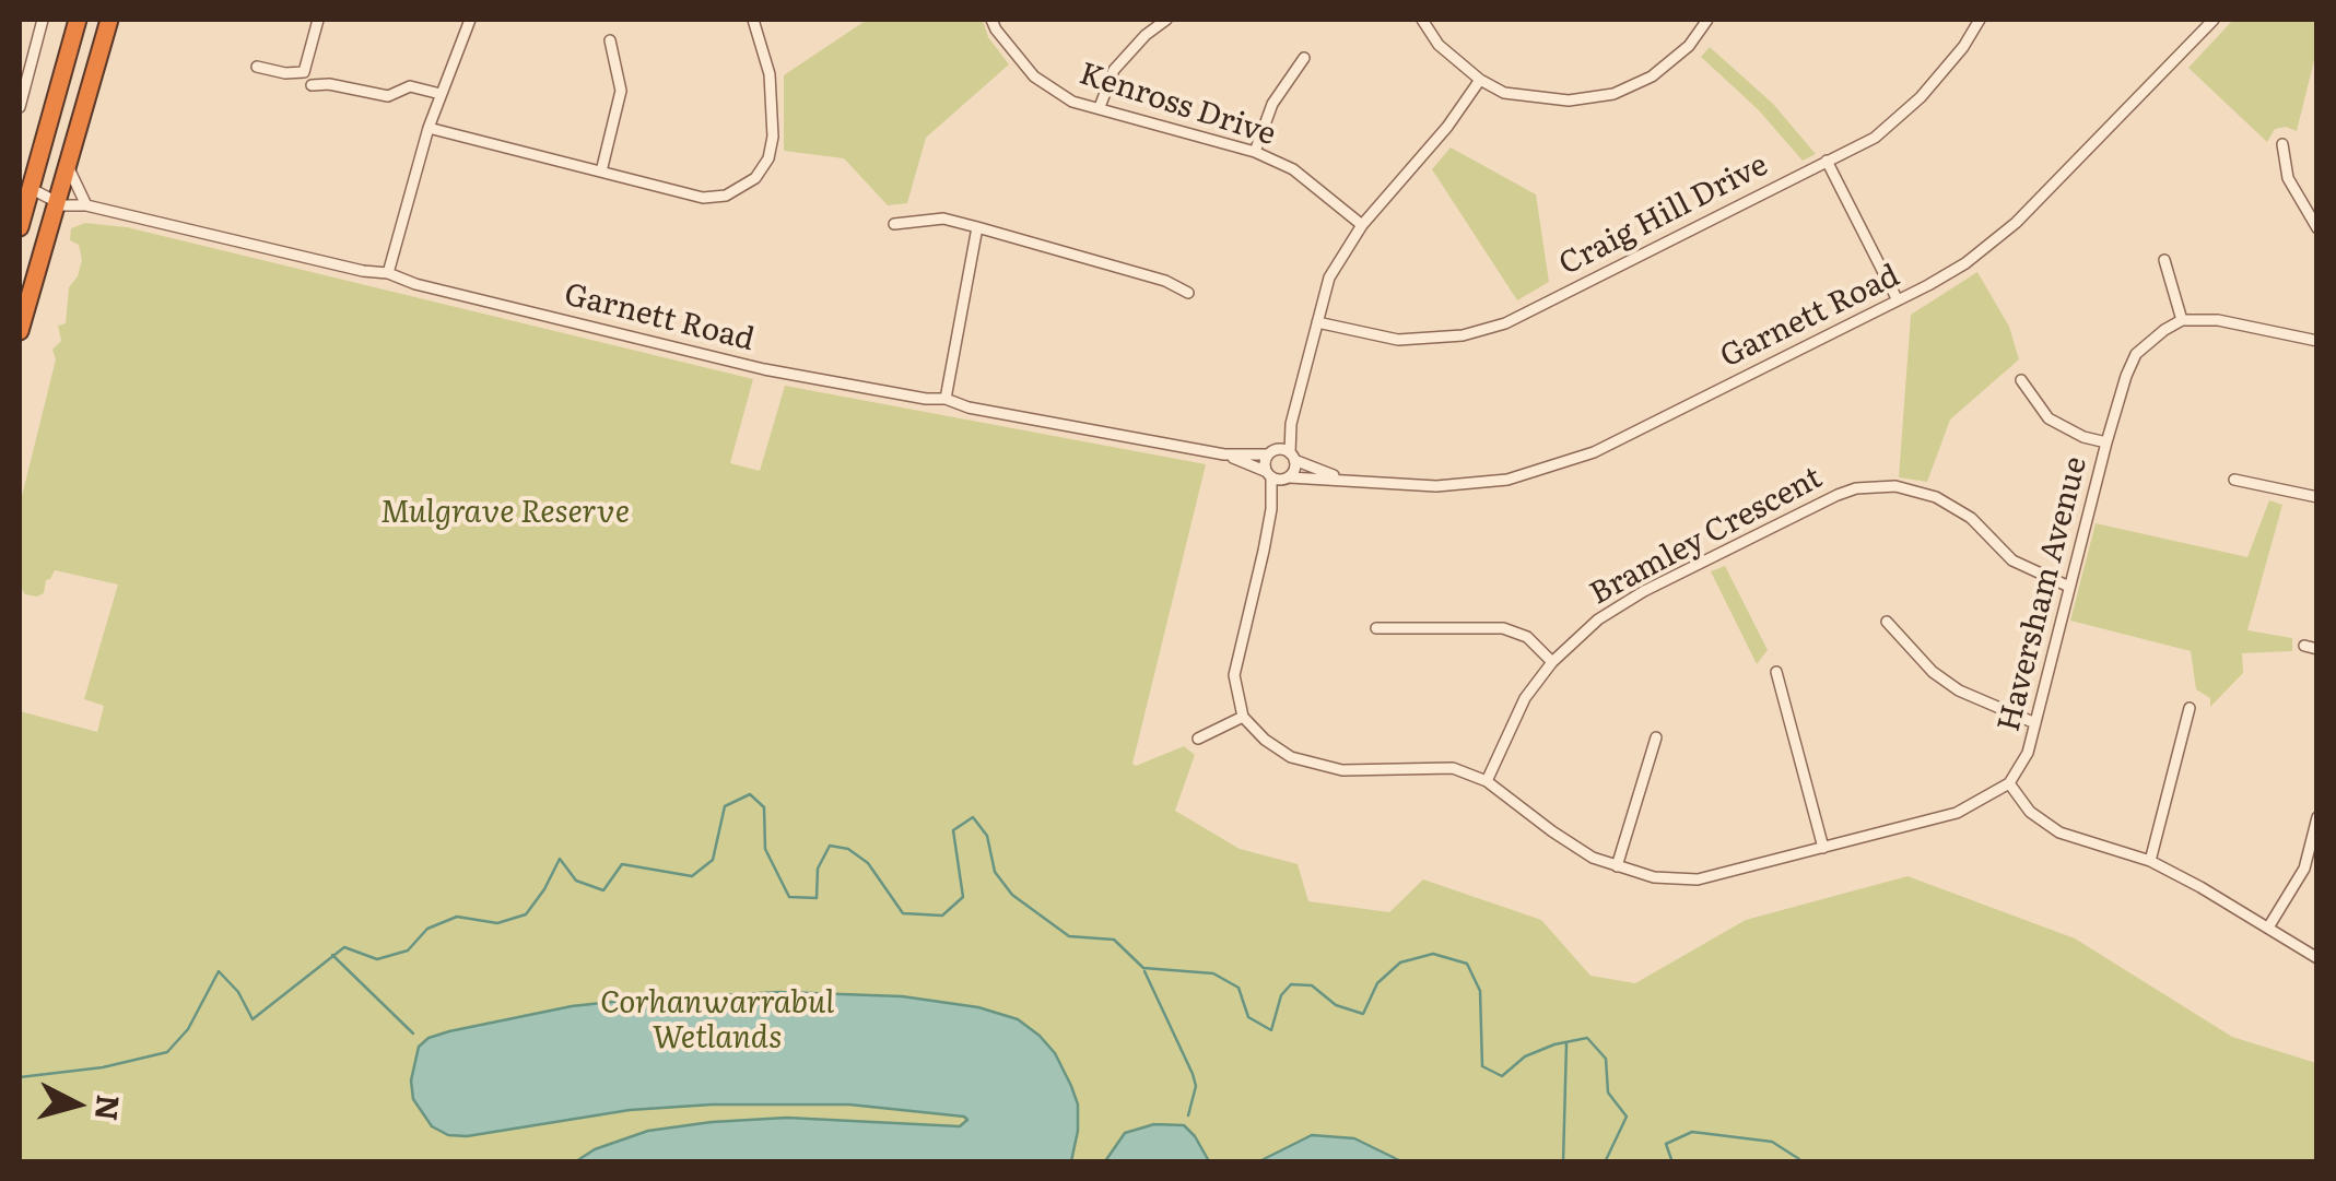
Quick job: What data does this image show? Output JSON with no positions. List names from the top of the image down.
{
  "streets": {
    "street": [
      "Kenross Drive",
      "Craig Hill Drive",
      "Garnett Road",
      "Bramley Crescent",
      "Haversham Avenue"
    ]
  },
  "crossings": [
    ["Bramley Crescent", "Haversham Avenue"]
  ],
  "parks": ["Mulgrave Reserve", "Corhanwarrabul Wetlands"],
  "north": "right"
}
